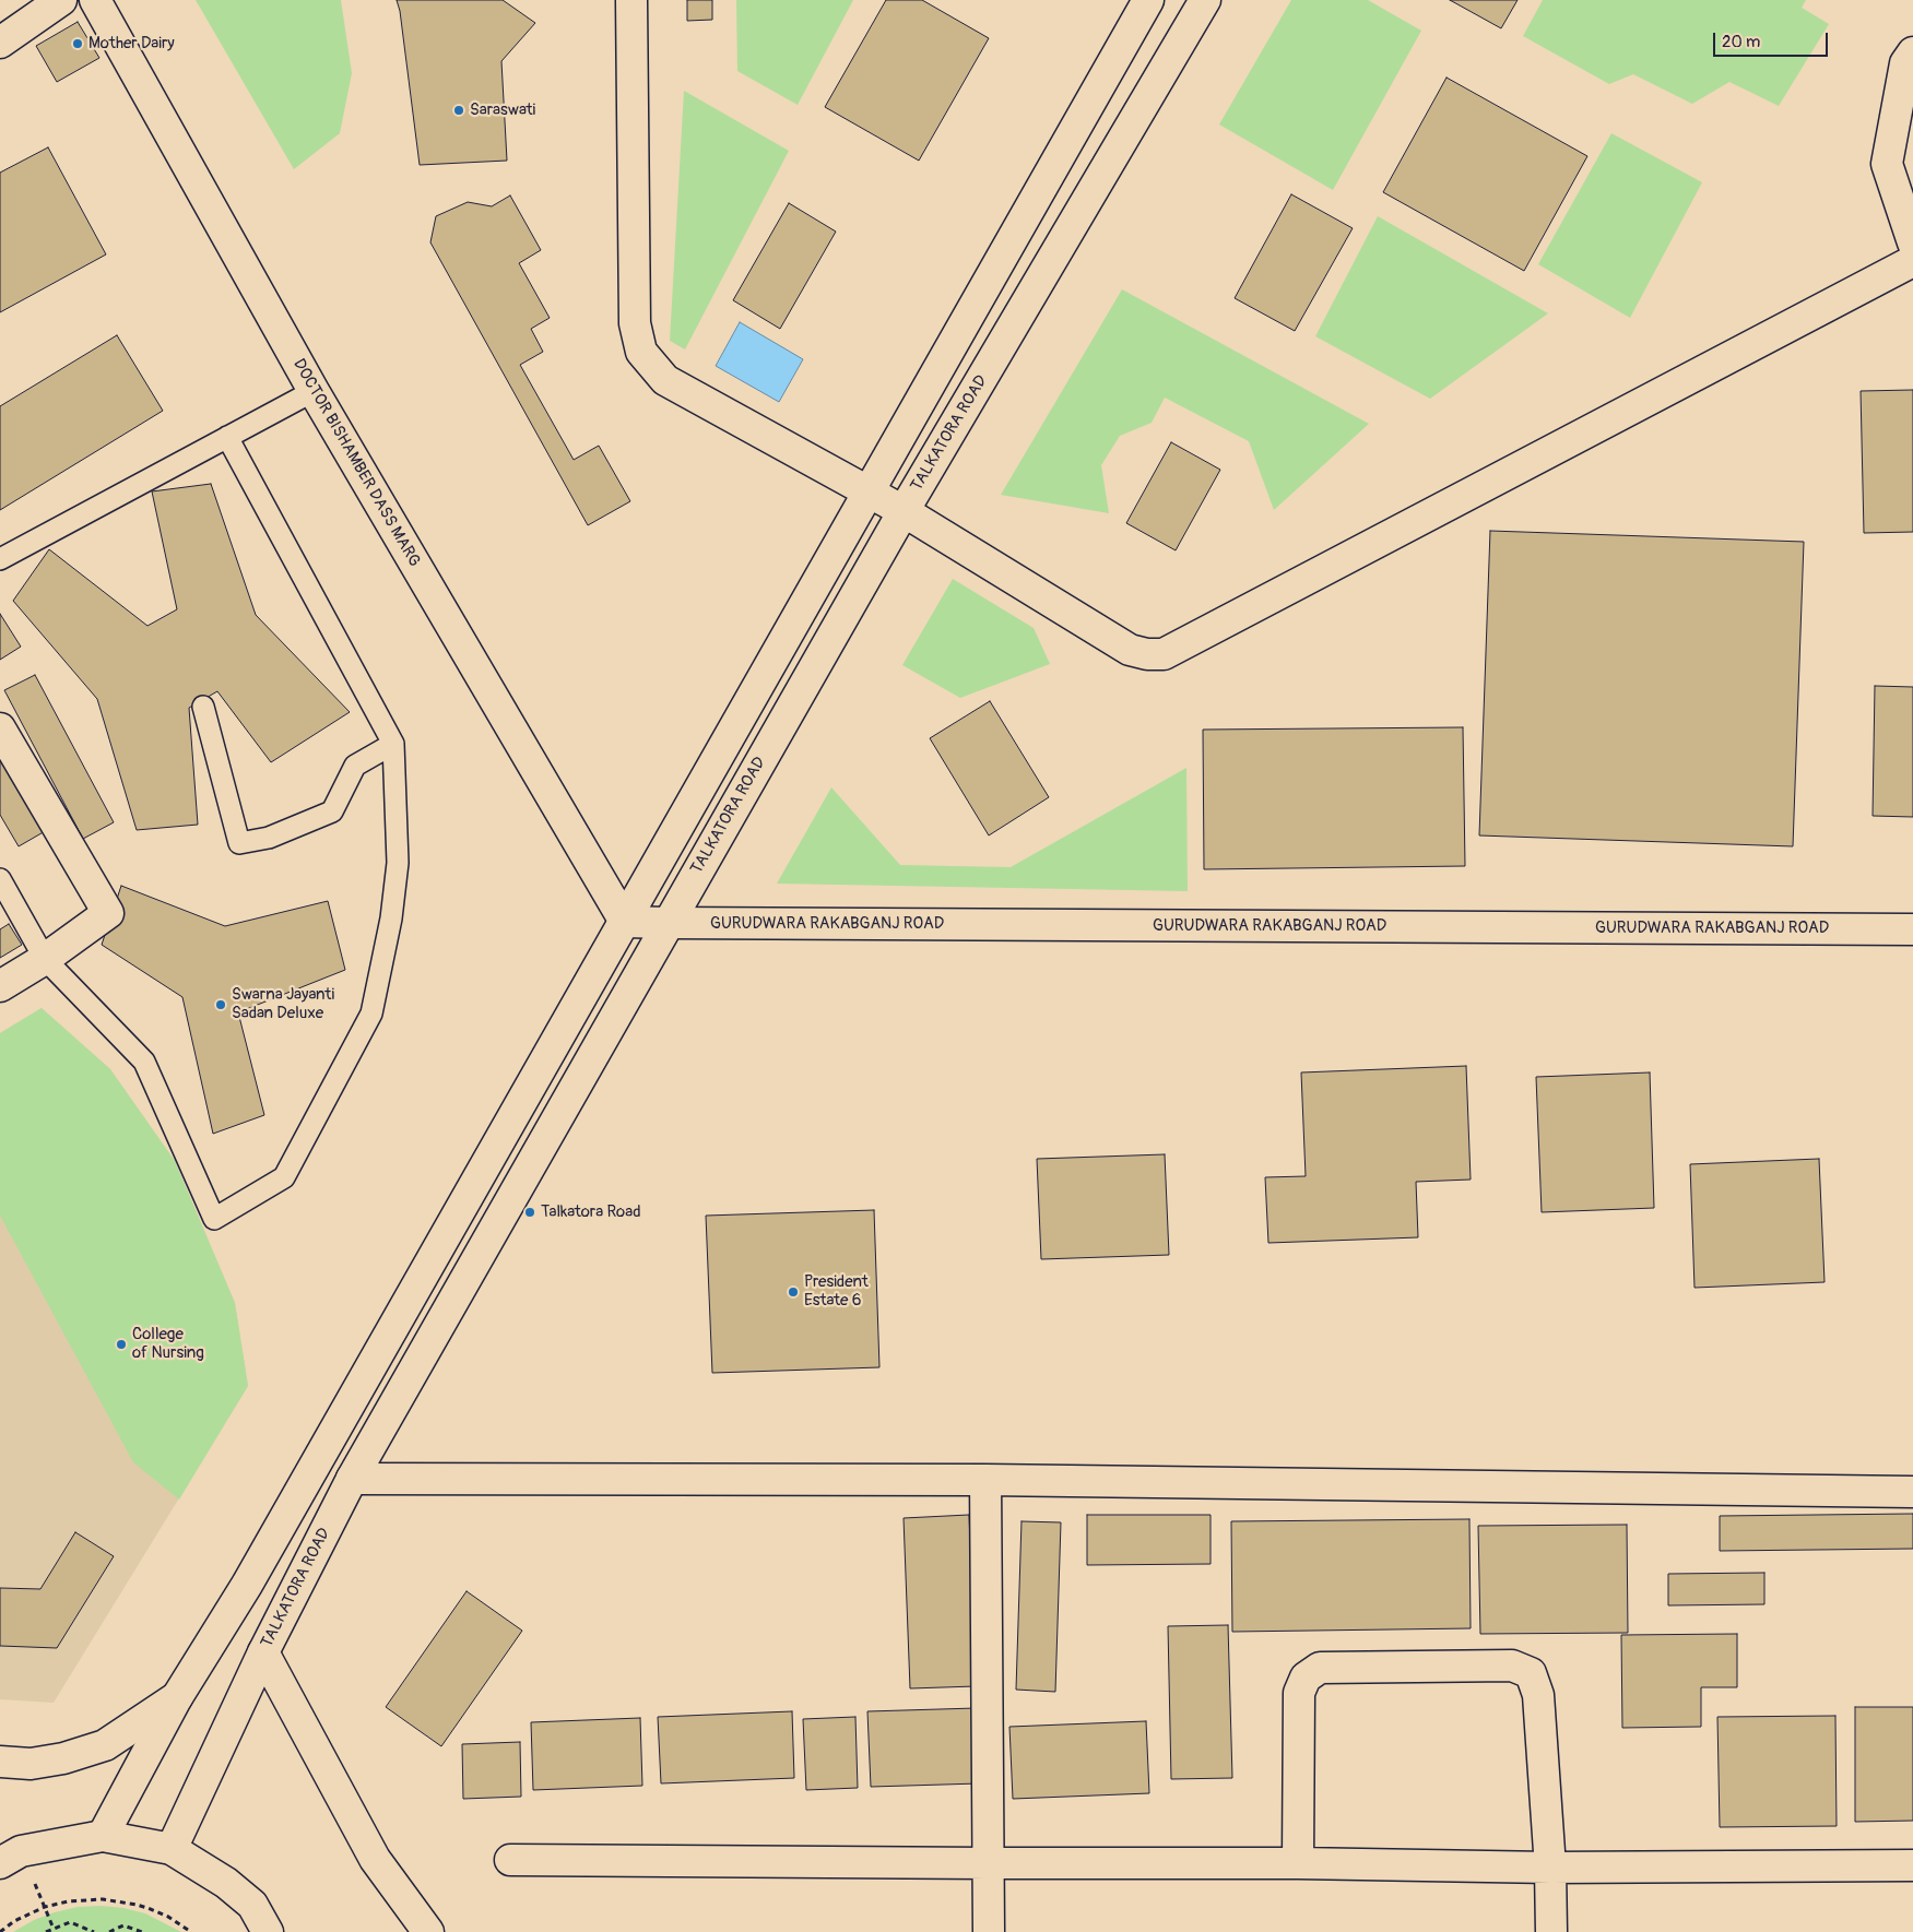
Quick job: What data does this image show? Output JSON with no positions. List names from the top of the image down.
{
  "streets": {
    "street": ["TALKATORA ROAD", "DOCTOR BISHAMBER DASS MARG", "GURUDWARA RAKABGANJ ROAD"]
  },
  "crossings": [
    ["TALKATORA ROAD", "GURUDWARA RAKABGANJ ROAD"],
    ["DOCTOR BISHAMBER DASS MARG", "GURUDWARA RAKABGANJ ROAD"]
  ],
  "places": [
    "Mother Dairy",
    "Saraswati",
    "Swarna Jayanti Sadan Deluxe",
    "Talkatora Road",
    "President Estate 6",
    "College of Nursing"
  ],
  "scale_bar": "20 m"
}
